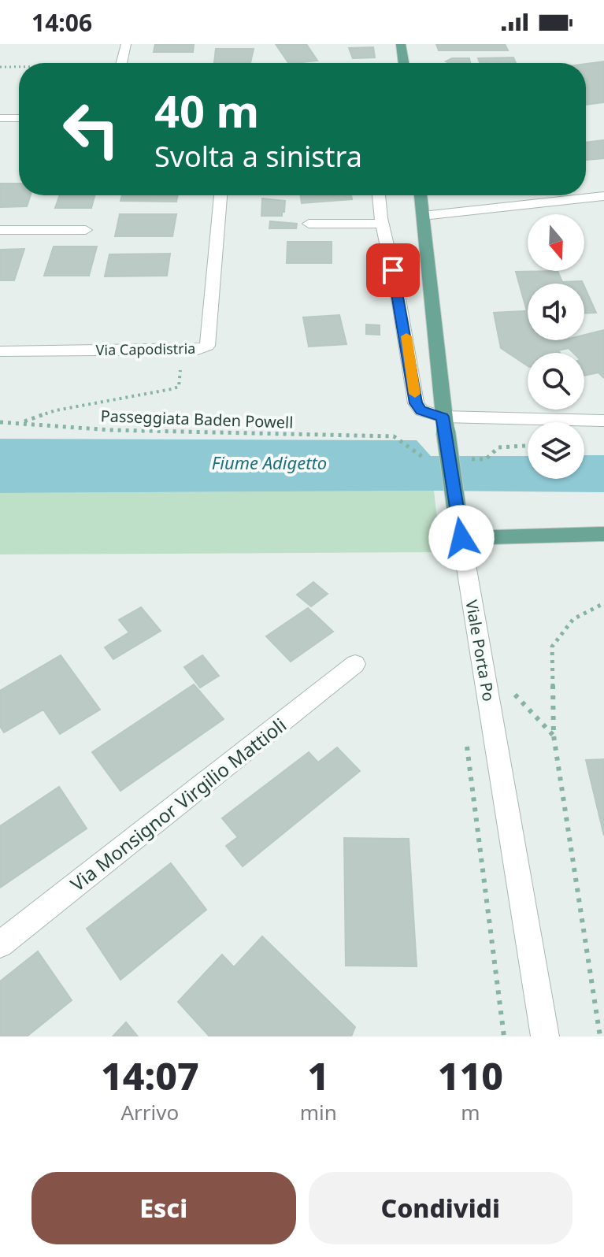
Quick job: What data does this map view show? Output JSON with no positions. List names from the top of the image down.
{
  "streets": {
    "main road": ["Viale Porta Po"],
    "street": ["Via Capodistria", "Via Monsignor Virgilio Mattioli"],
    "path": ["Passeggiata Baden Powell"]
  },
  "water": ["Fiume Adigetto"],
  "north": "bottom",
  "page": {
    "status": "14:06",
    "turn": ["40 m", "Svolta a sinistra"],
    "eta": [
      "14:07",
      "Arrivo",
      "1",
      "min",
      "110",
      "m"
    ],
    "buttons": ["Esci", "Condividi"]
  }
}
